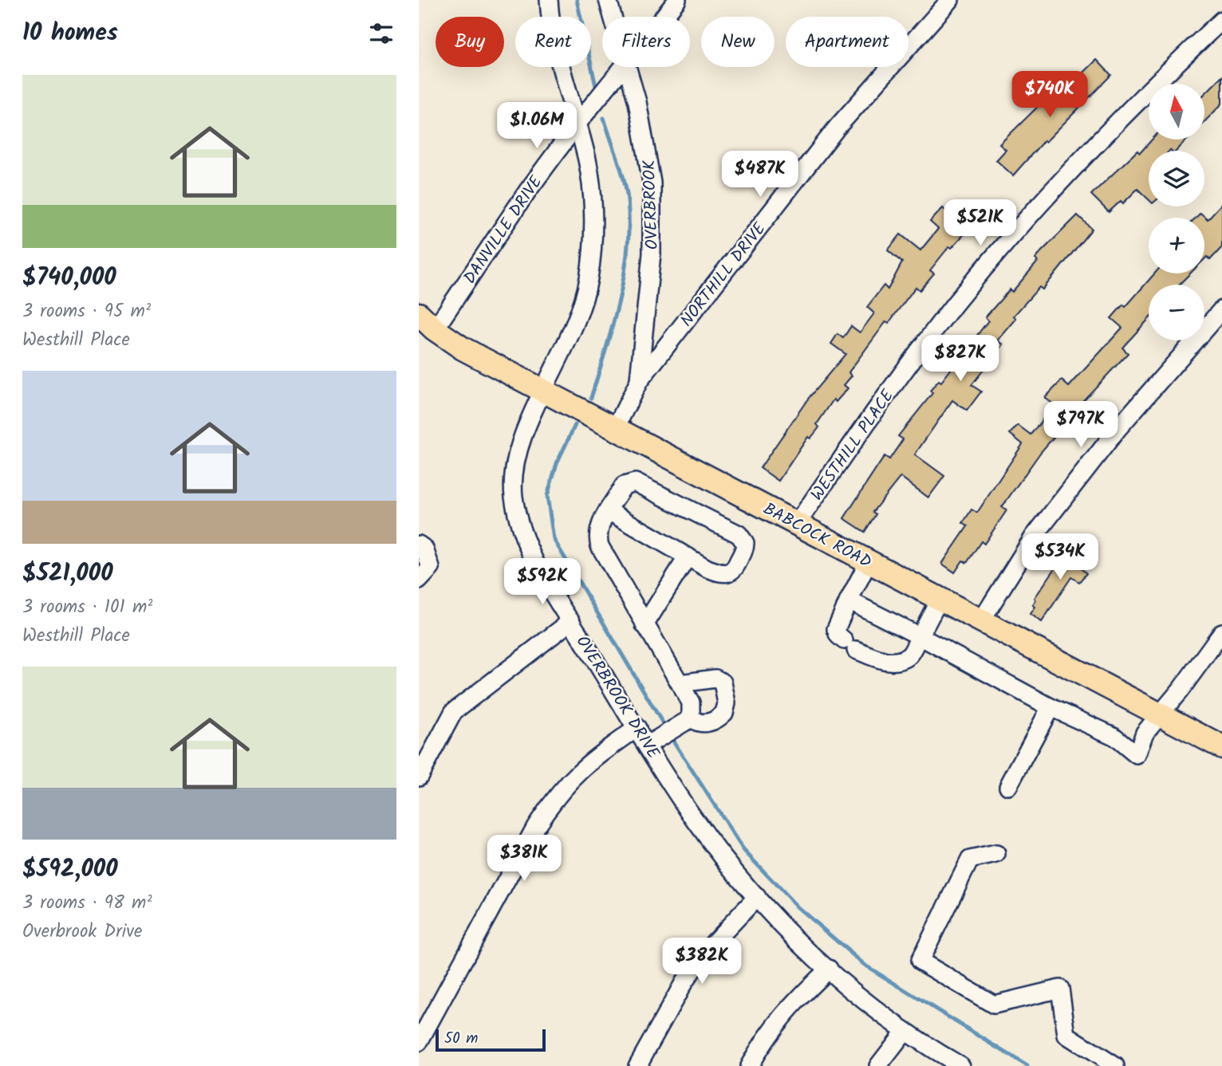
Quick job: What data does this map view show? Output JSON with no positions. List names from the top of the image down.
{
  "streets": {
    "main road": ["BABCOCK ROAD"],
    "street": [
      "OVERBROOK",
      "DANVILLE DRIVE",
      "NORTHILL DRIVE",
      "WESTHILL PLACE",
      "OVERBROOK DRIVE"
    ]
  },
  "crossings": [
    ["OVERBROOK", "NORTHILL DRIVE"],
    ["DANVILLE DRIVE", "BABCOCK ROAD"],
    ["DANVILLE DRIVE", "OVERBROOK DRIVE"],
    ["NORTHILL DRIVE", "BABCOCK ROAD"],
    ["WESTHILL PLACE", "BABCOCK ROAD"],
    ["BABCOCK ROAD", "OVERBROOK DRIVE"]
  ],
  "scale_bar": "50 m",
  "north": "top",
  "page": {
    "heading": "10 homes",
    "chip": [
      "Buy",
      "Rent",
      "Filters",
      "New",
      "Apartment"
    ],
    "list": [
      {
        "name": "$740,000",
        "note": "3 rooms · 95 m² · Westhill Place"
      },
      {
        "name": "$521,000",
        "note": "3 rooms · 101 m² · Westhill Place"
      },
      {
        "name": "$592,000",
        "note": "3 rooms · 98 m² · Overbrook Drive"
      }
    ],
    "price": [
      "$740K",
      "$1.06M",
      "$487K",
      "$521K",
      "$827K",
      "$797K",
      "$534K",
      "$592K",
      "$381K",
      "$382K"
    ],
    "map_buttons": ["+", "−"],
    "scale": "50 m"
  }
}
